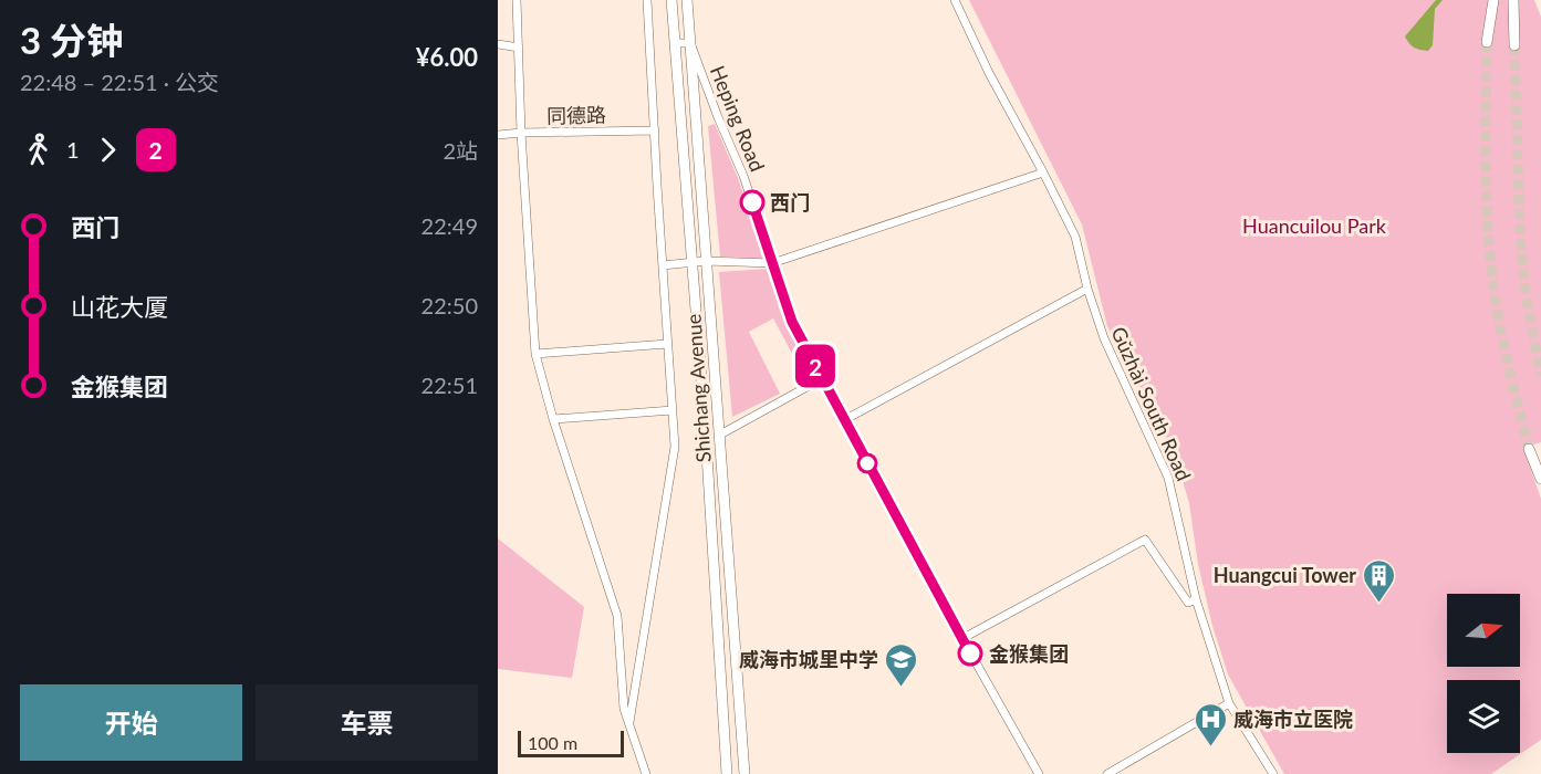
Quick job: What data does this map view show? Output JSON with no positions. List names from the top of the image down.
{
  "streets": {
    "main road": ["Shichang Avenue"],
    "street": ["同德路", "Heping Road", "Gǔzhài South Road"]
  },
  "crossings": [
    ["Heping Road", "Shichang Avenue"]
  ],
  "parks": ["Huancuilou Park"],
  "places": {
    "other": ["西门", "金猴集团"],
    "building": ["Huangcui Tower"],
    "school or university": ["威海市城里中学"],
    "hospital": ["威海市立医院"]
  },
  "lines": ["bus line 2"],
  "scale_bar": "100 m",
  "north": "right",
  "page": {
    "heading": ["3 分钟", "22:48 – 22:51 · 公交", "¥6.00"],
    "on_map": "2",
    "legs": ["1", "2", "2站"],
    "list": [
      {
        "name": "西门",
        "value": "22:49"
      },
      {
        "name": "山花大厦",
        "value": "22:50"
      },
      {
        "name": "金猴集团",
        "value": "22:51"
      }
    ],
    "buttons": ["开始", "车票"],
    "scale": "100 m"
  }
}
